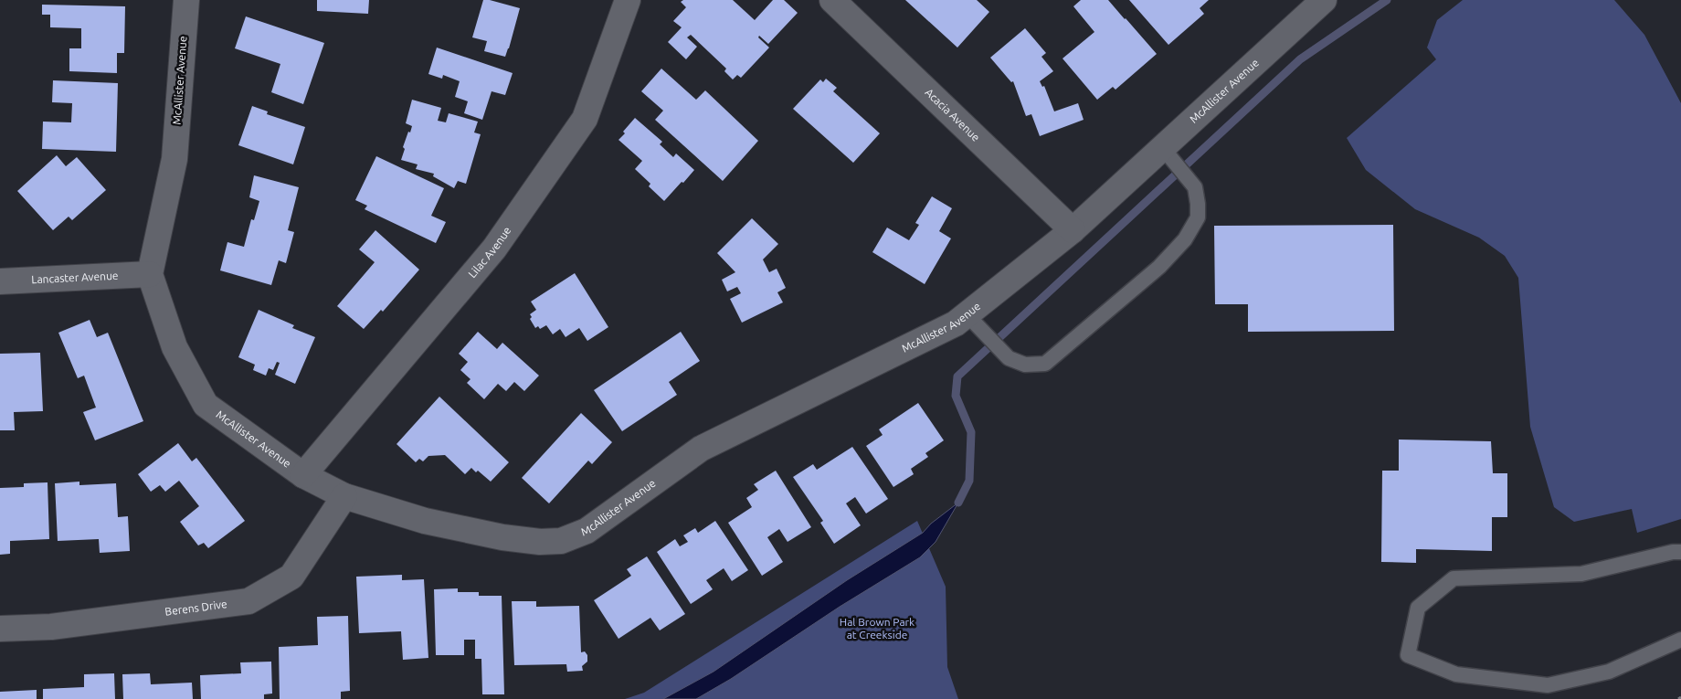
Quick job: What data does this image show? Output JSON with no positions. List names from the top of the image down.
{
  "streets": {
    "street": [
      "McAllister Avenue",
      "Acacia Avenue",
      "Lilac Avenue",
      "Lancaster Avenue",
      "Berens Drive"
    ]
  },
  "crossings": [
    ["McAllister Avenue", "Acacia Avenue"],
    ["McAllister Avenue", "Lilac Avenue"],
    ["McAllister Avenue", "Lancaster Avenue"],
    ["McAllister Avenue", "Berens Drive"]
  ],
  "parks": ["Hal Brown Park at Creekside"]
}
